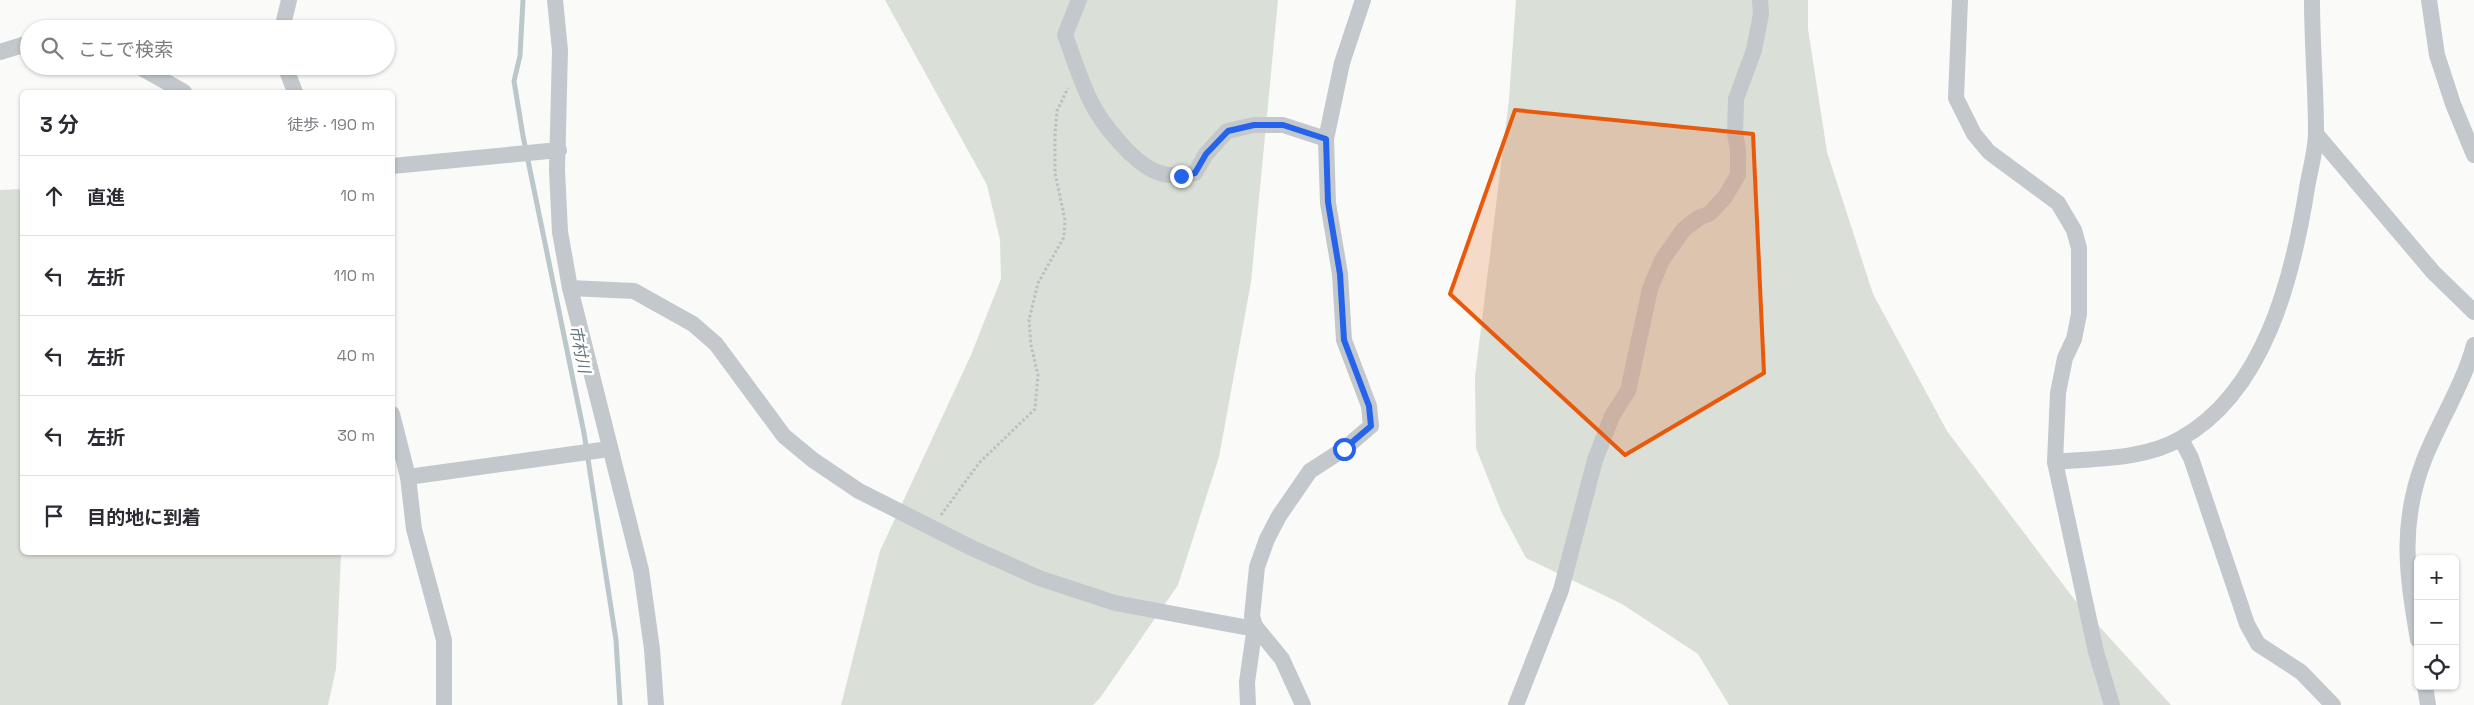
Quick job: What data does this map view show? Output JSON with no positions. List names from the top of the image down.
{
  "water": ["市村川"],
  "page": {
    "search": "ここで検索",
    "heading": ["3 分", "徒歩 · 190 m"],
    "list": [
      ["直進", "10 m"],
      ["左折", "110 m"],
      ["左折", "40 m"],
      ["左折", "30 m"],
      "目的地に到着"
    ],
    "map_buttons": ["+", "−"]
  }
}
